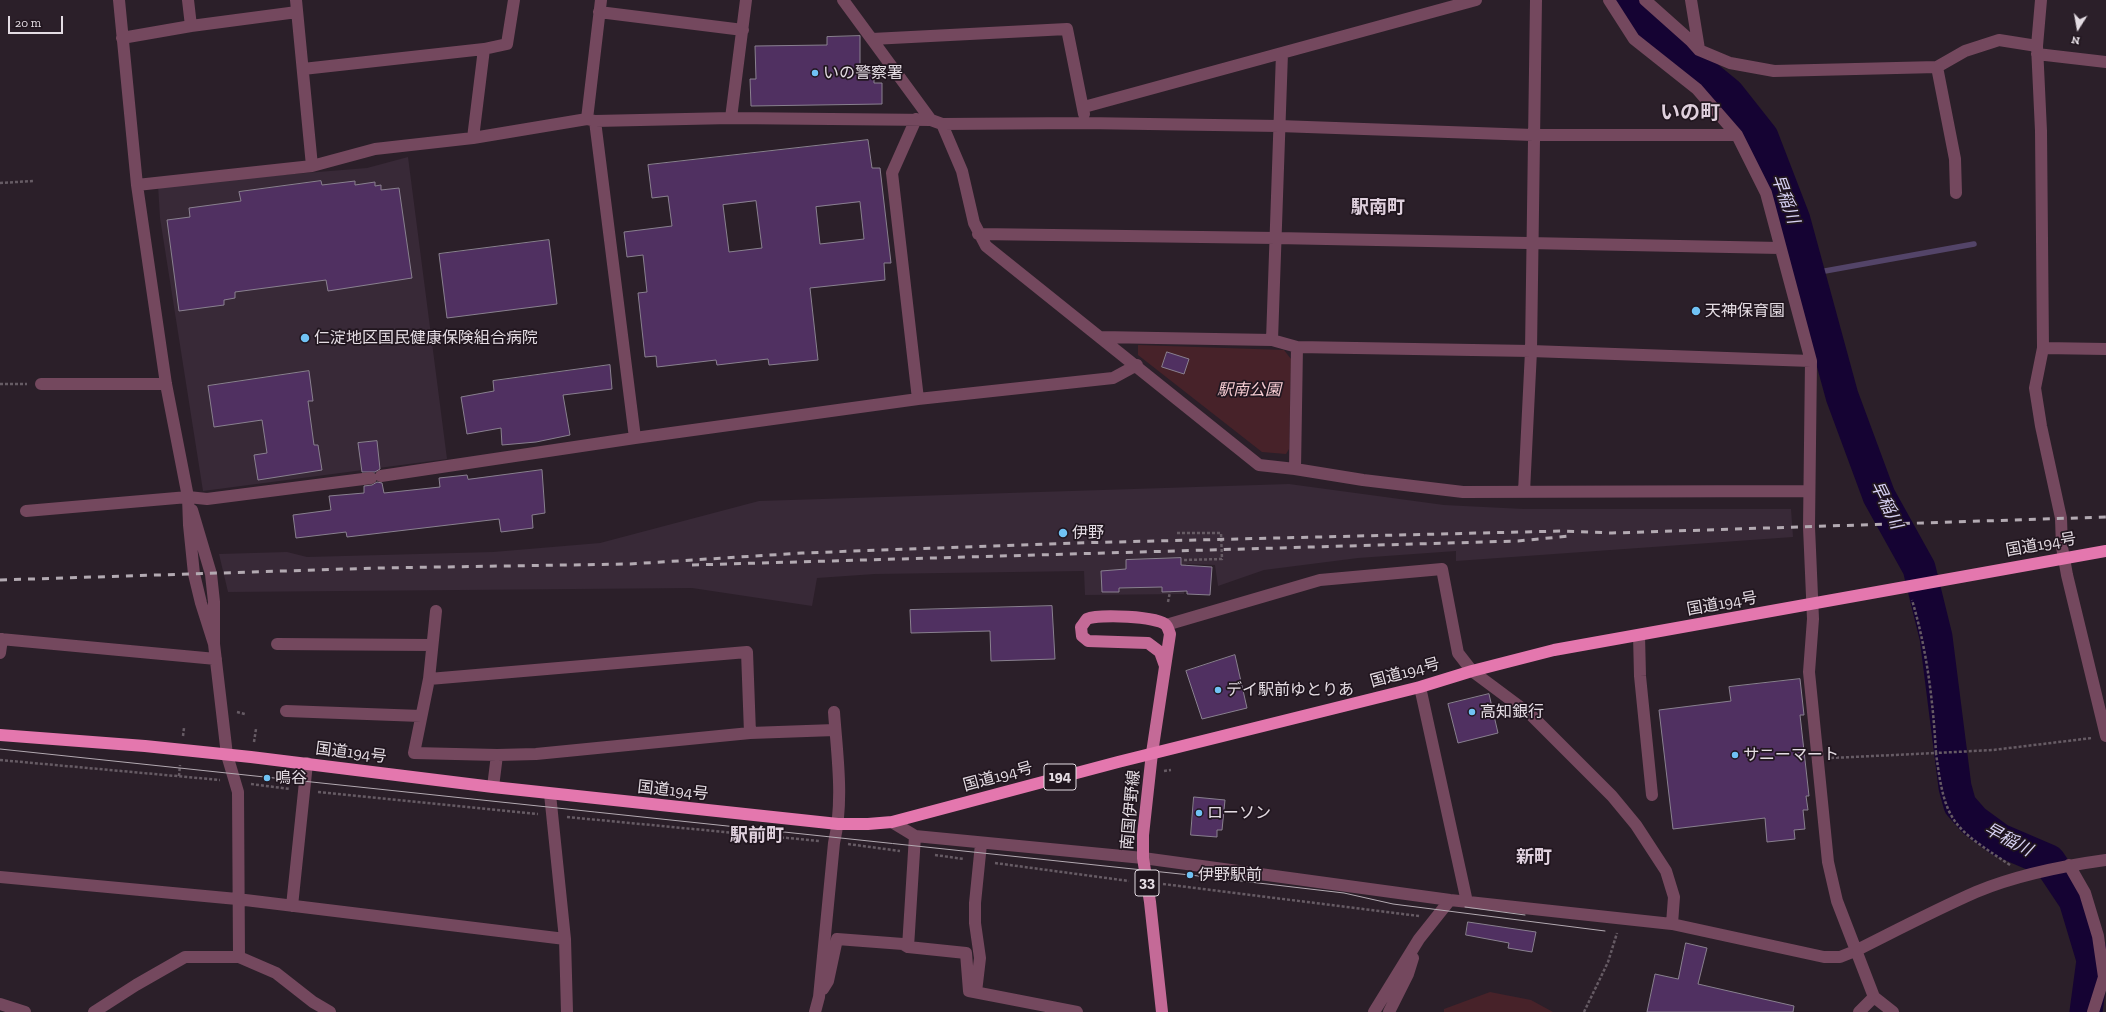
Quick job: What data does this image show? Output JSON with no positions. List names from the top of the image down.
{
  "streets": {
    "highway": ["国道194号", "194"],
    "main road": ["南国伊野線", "33"]
  },
  "crossings": [
    ["国道194号", "南国伊野線"]
  ],
  "districts": [
    "いの町",
    "駅南町",
    "駅前町",
    "新町"
  ],
  "water": ["早稲川"],
  "parks": ["駅南公園"],
  "places": [
    "いの警察署",
    "天神保育園",
    "仁淀地区国民健康保険組合病院",
    "伊野",
    "デイ駅前ゆとりあ",
    "高知銀行",
    "サニーマート",
    "鳴谷",
    "ローソン",
    "伊野駅前"
  ],
  "scale_bar": "20 m",
  "north": "bottom"
}
